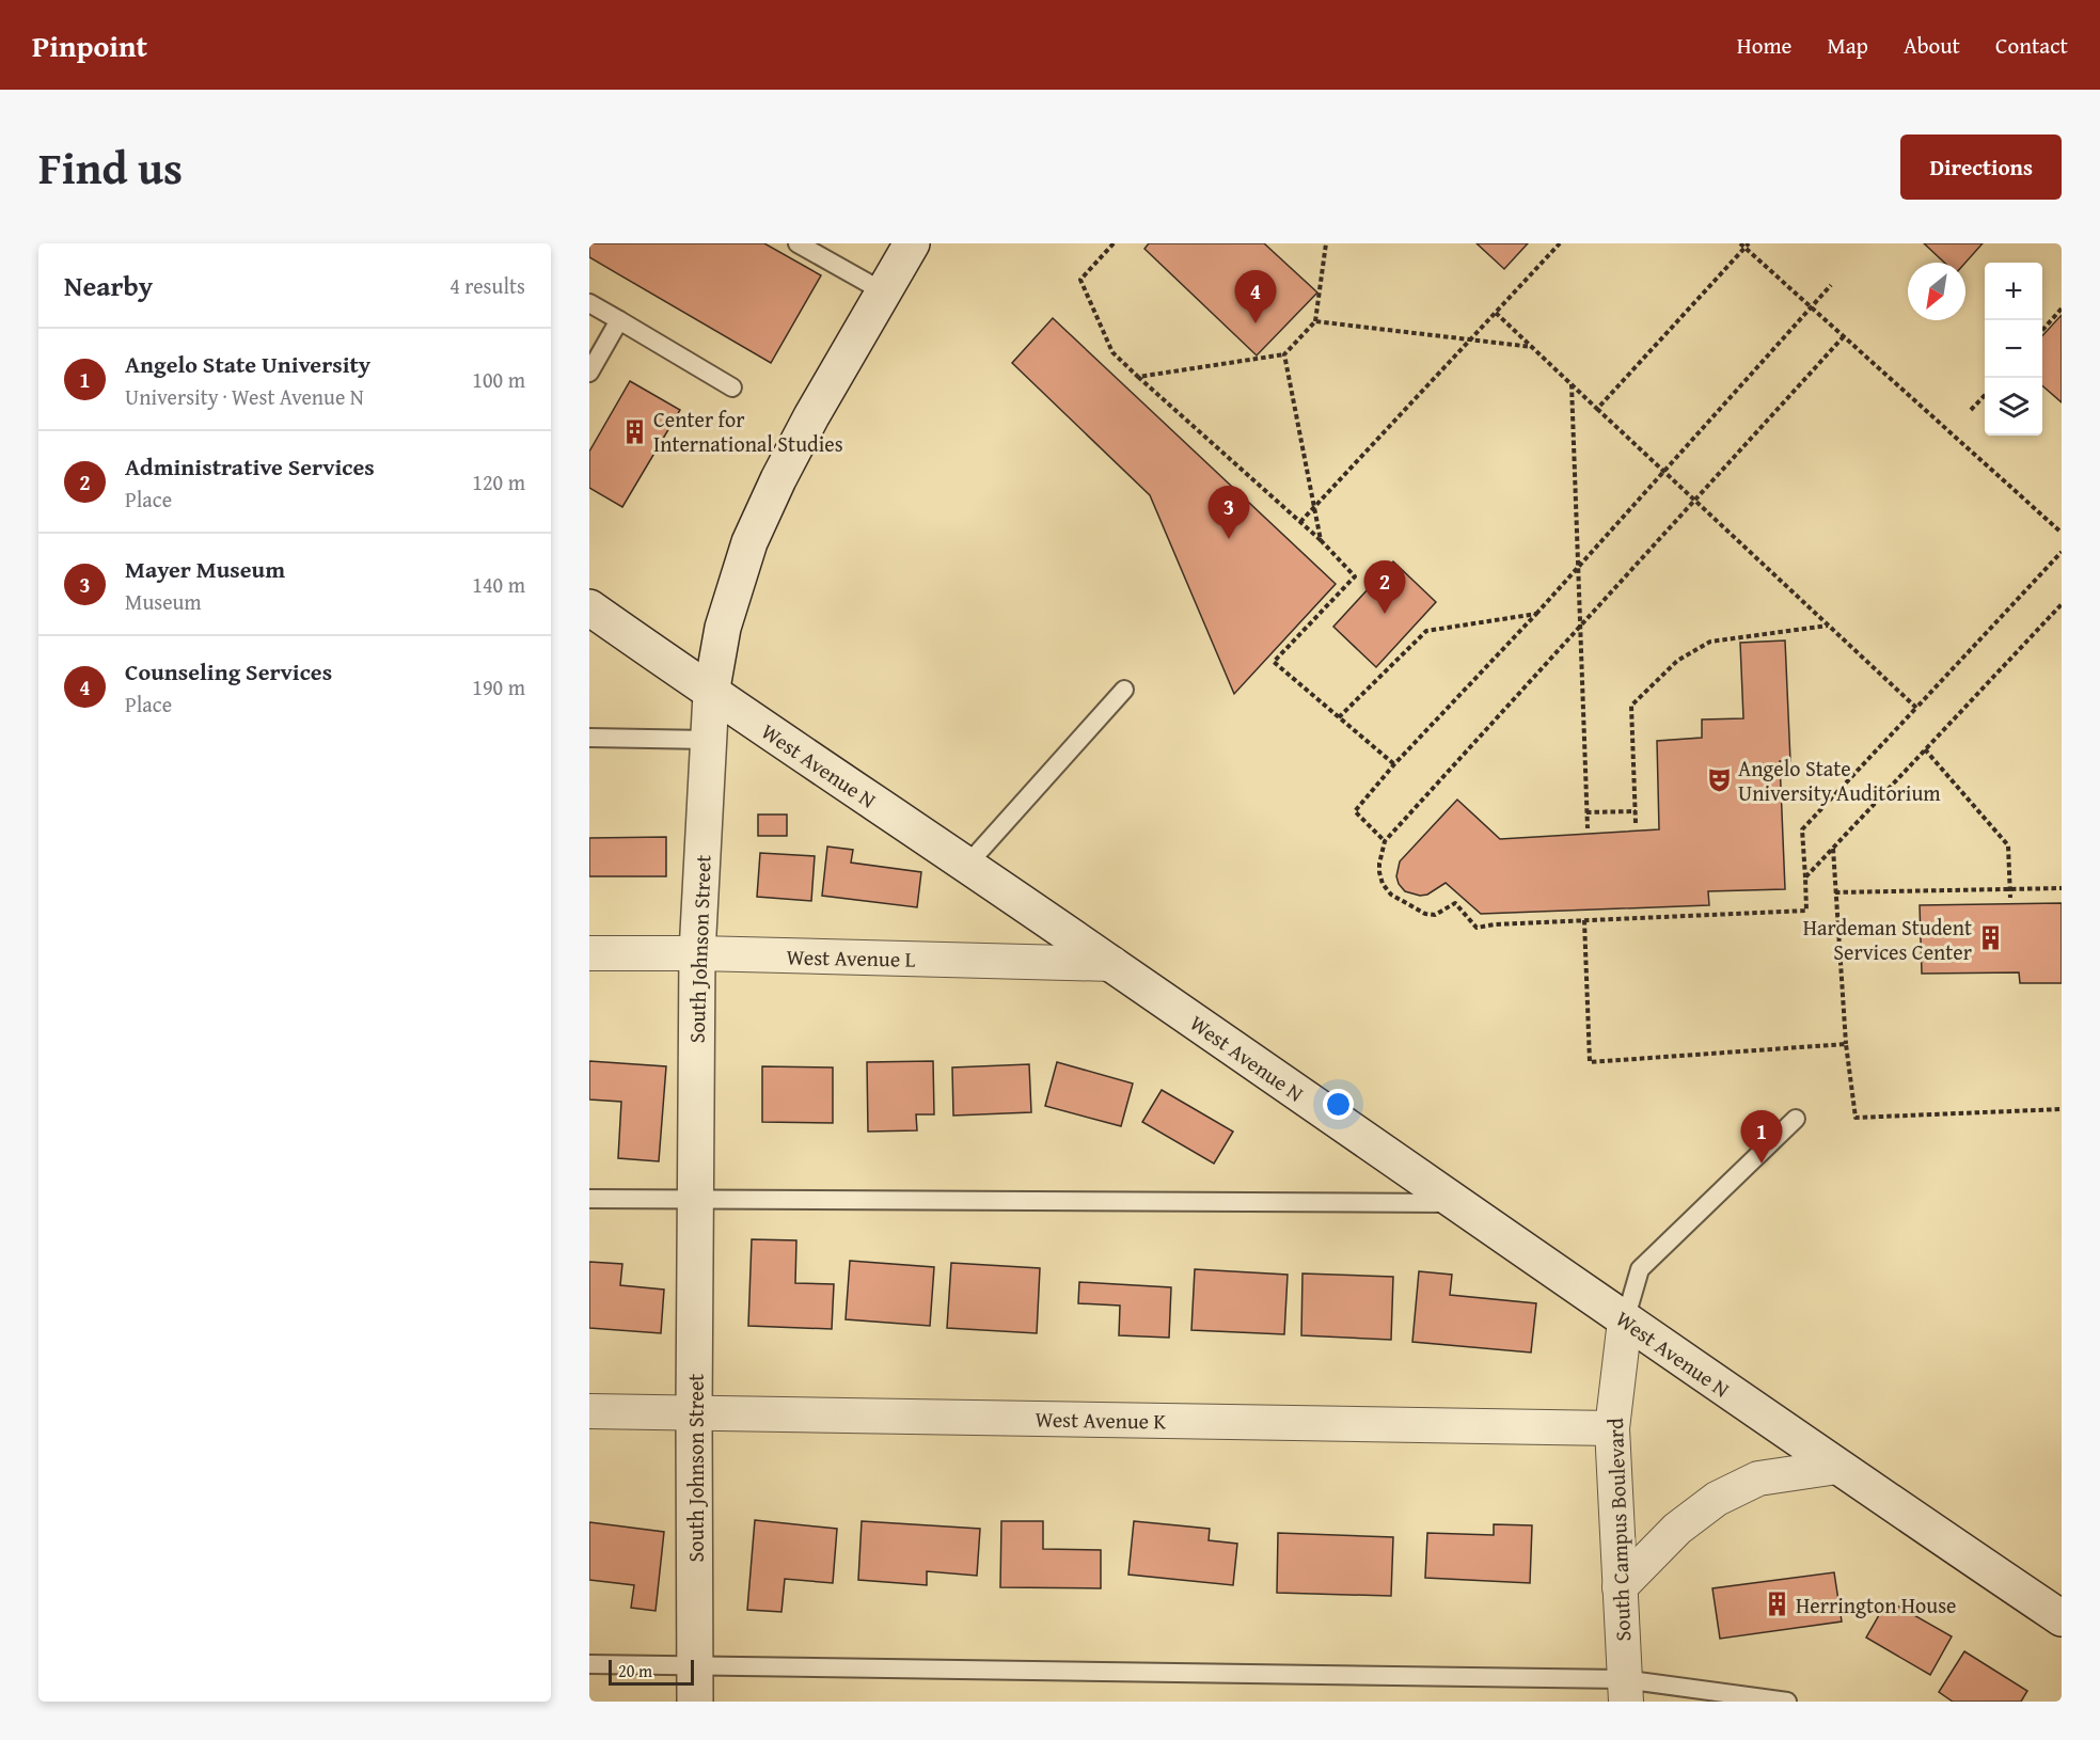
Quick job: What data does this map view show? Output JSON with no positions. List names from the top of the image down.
{
  "streets": {
    "main road": ["West Avenue N", "South Johnson Street"],
    "street": ["West Avenue L", "West Avenue K", "South Campus Boulevard"]
  },
  "crossings": [
    ["West Avenue N", "South Johnson Street"],
    ["West Avenue N", "West Avenue L"],
    ["West Avenue N", "South Campus Boulevard"],
    ["South Johnson Street", "West Avenue L"],
    ["South Johnson Street", "West Avenue K"],
    ["West Avenue K", "South Campus Boulevard"]
  ],
  "places": {
    "building": ["Center for International Studies", "Hardeman Student Services Center", "Herrington House"],
    "theatre": ["Angelo State University Auditorium"]
  },
  "scale_bar": "20 m",
  "north": "bottom left",
  "page": {
    "header": "Pinpoint",
    "nav": [
      "Home",
      "Map",
      "About",
      "Contact"
    ],
    "title": "Find us",
    "buttons": "Directions",
    "heading": ["Nearby", "4 results"],
    "map_buttons": ["+", "−"],
    "pins": [
      "4",
      "3",
      "2",
      "1"
    ],
    "list": [
      {
        "mark": "1",
        "name": "Angelo State University",
        "note": "University · West Avenue N",
        "value": "100 m"
      },
      {
        "mark": "2",
        "name": "Administrative Services",
        "note": "Place",
        "value": "120 m"
      },
      {
        "mark": "3",
        "name": "Mayer Museum",
        "note": "Museum",
        "value": "140 m"
      },
      {
        "mark": "4",
        "name": "Counseling Services",
        "note": "Place",
        "value": "190 m"
      }
    ],
    "scale": "20 m"
  }
}
